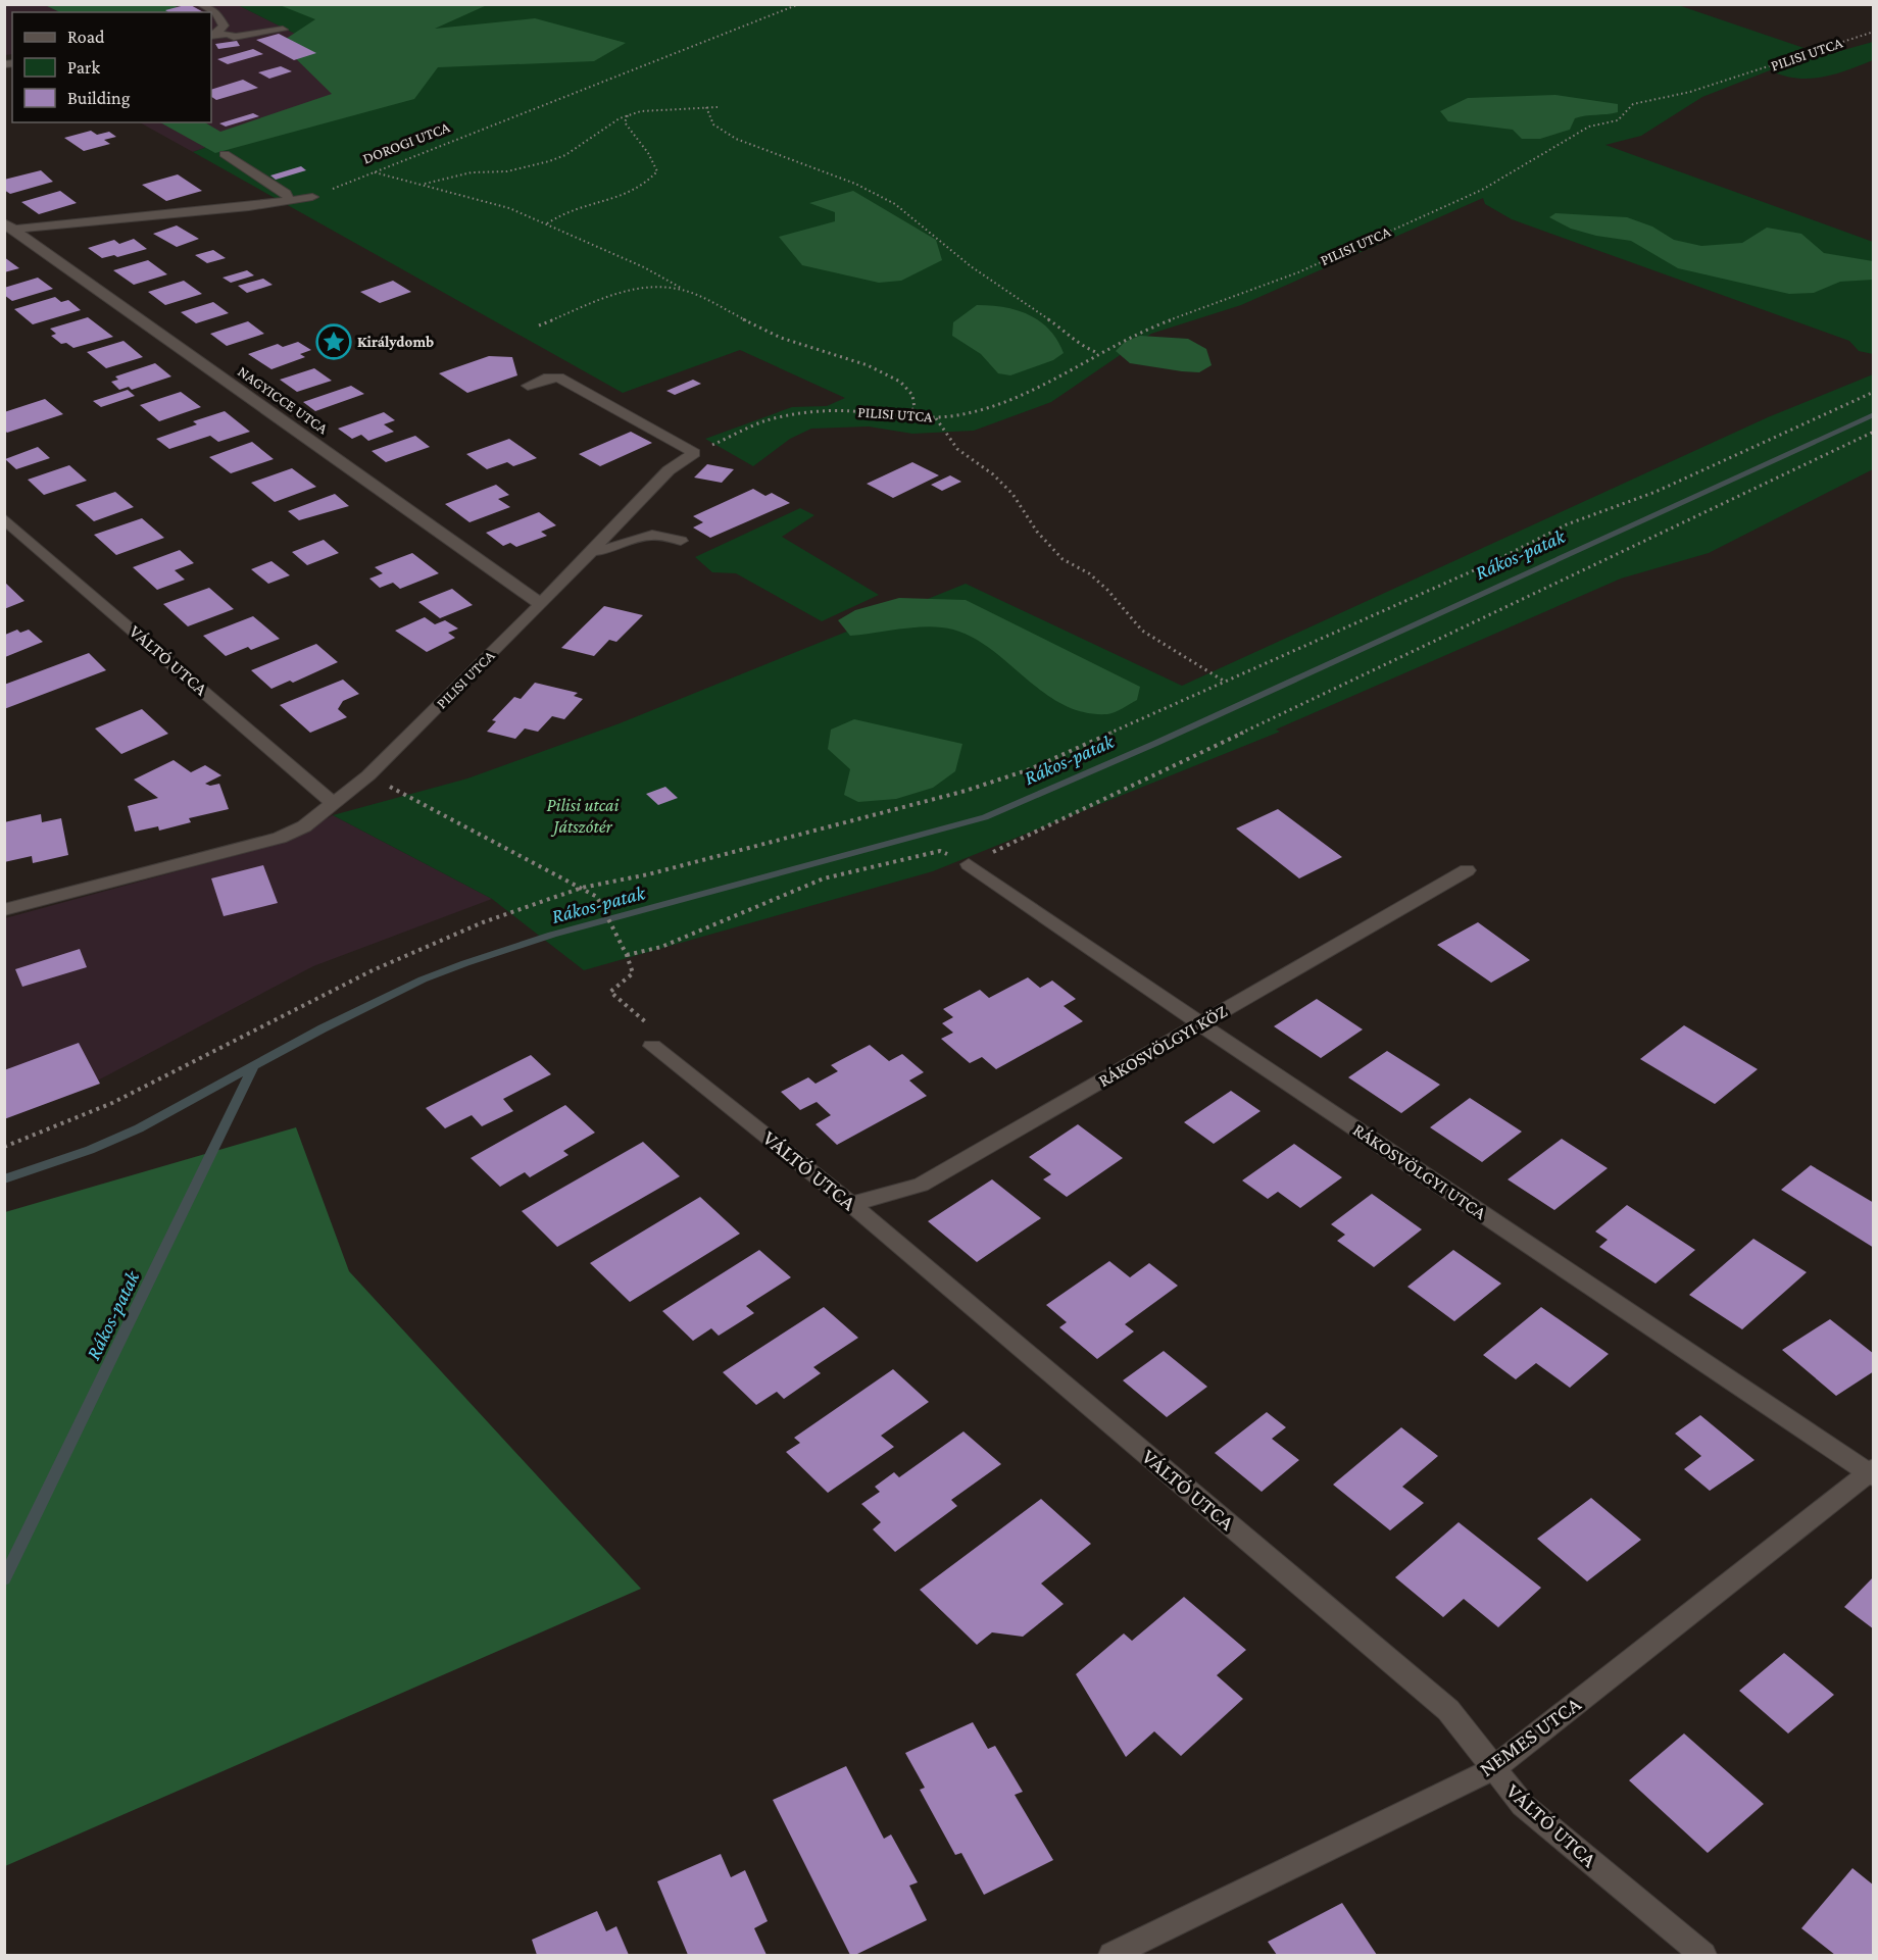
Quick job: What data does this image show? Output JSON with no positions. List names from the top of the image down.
{
  "streets": {
    "street": [
      "PILISI UTCA",
      "NAGYICCE UTCA",
      "VÁLTÓ UTCA",
      "RÁKOSVÖLGYI KÖZ",
      "RÁKOSVÖLGYI UTCA",
      "NEMES UTCA"
    ],
    "path": ["DOROGI UTCA"]
  },
  "crossings": [
    ["PILISI UTCA", "NAGYICCE UTCA"],
    ["PILISI UTCA", "VÁLTÓ UTCA"],
    ["VÁLTÓ UTCA", "RÁKOSVÖLGYI KÖZ"],
    ["VÁLTÓ UTCA", "NEMES UTCA"],
    ["RÁKOSVÖLGYI KÖZ", "RÁKOSVÖLGYI UTCA"],
    ["RÁKOSVÖLGYI UTCA", "NEMES UTCA"]
  ],
  "water": ["Rákos-patak"],
  "parks": ["Pilisi utcai Játszótér"],
  "places": {
    "place": ["Királydomb"]
  },
  "legend": ["Road", "Park", "Building"]
}
